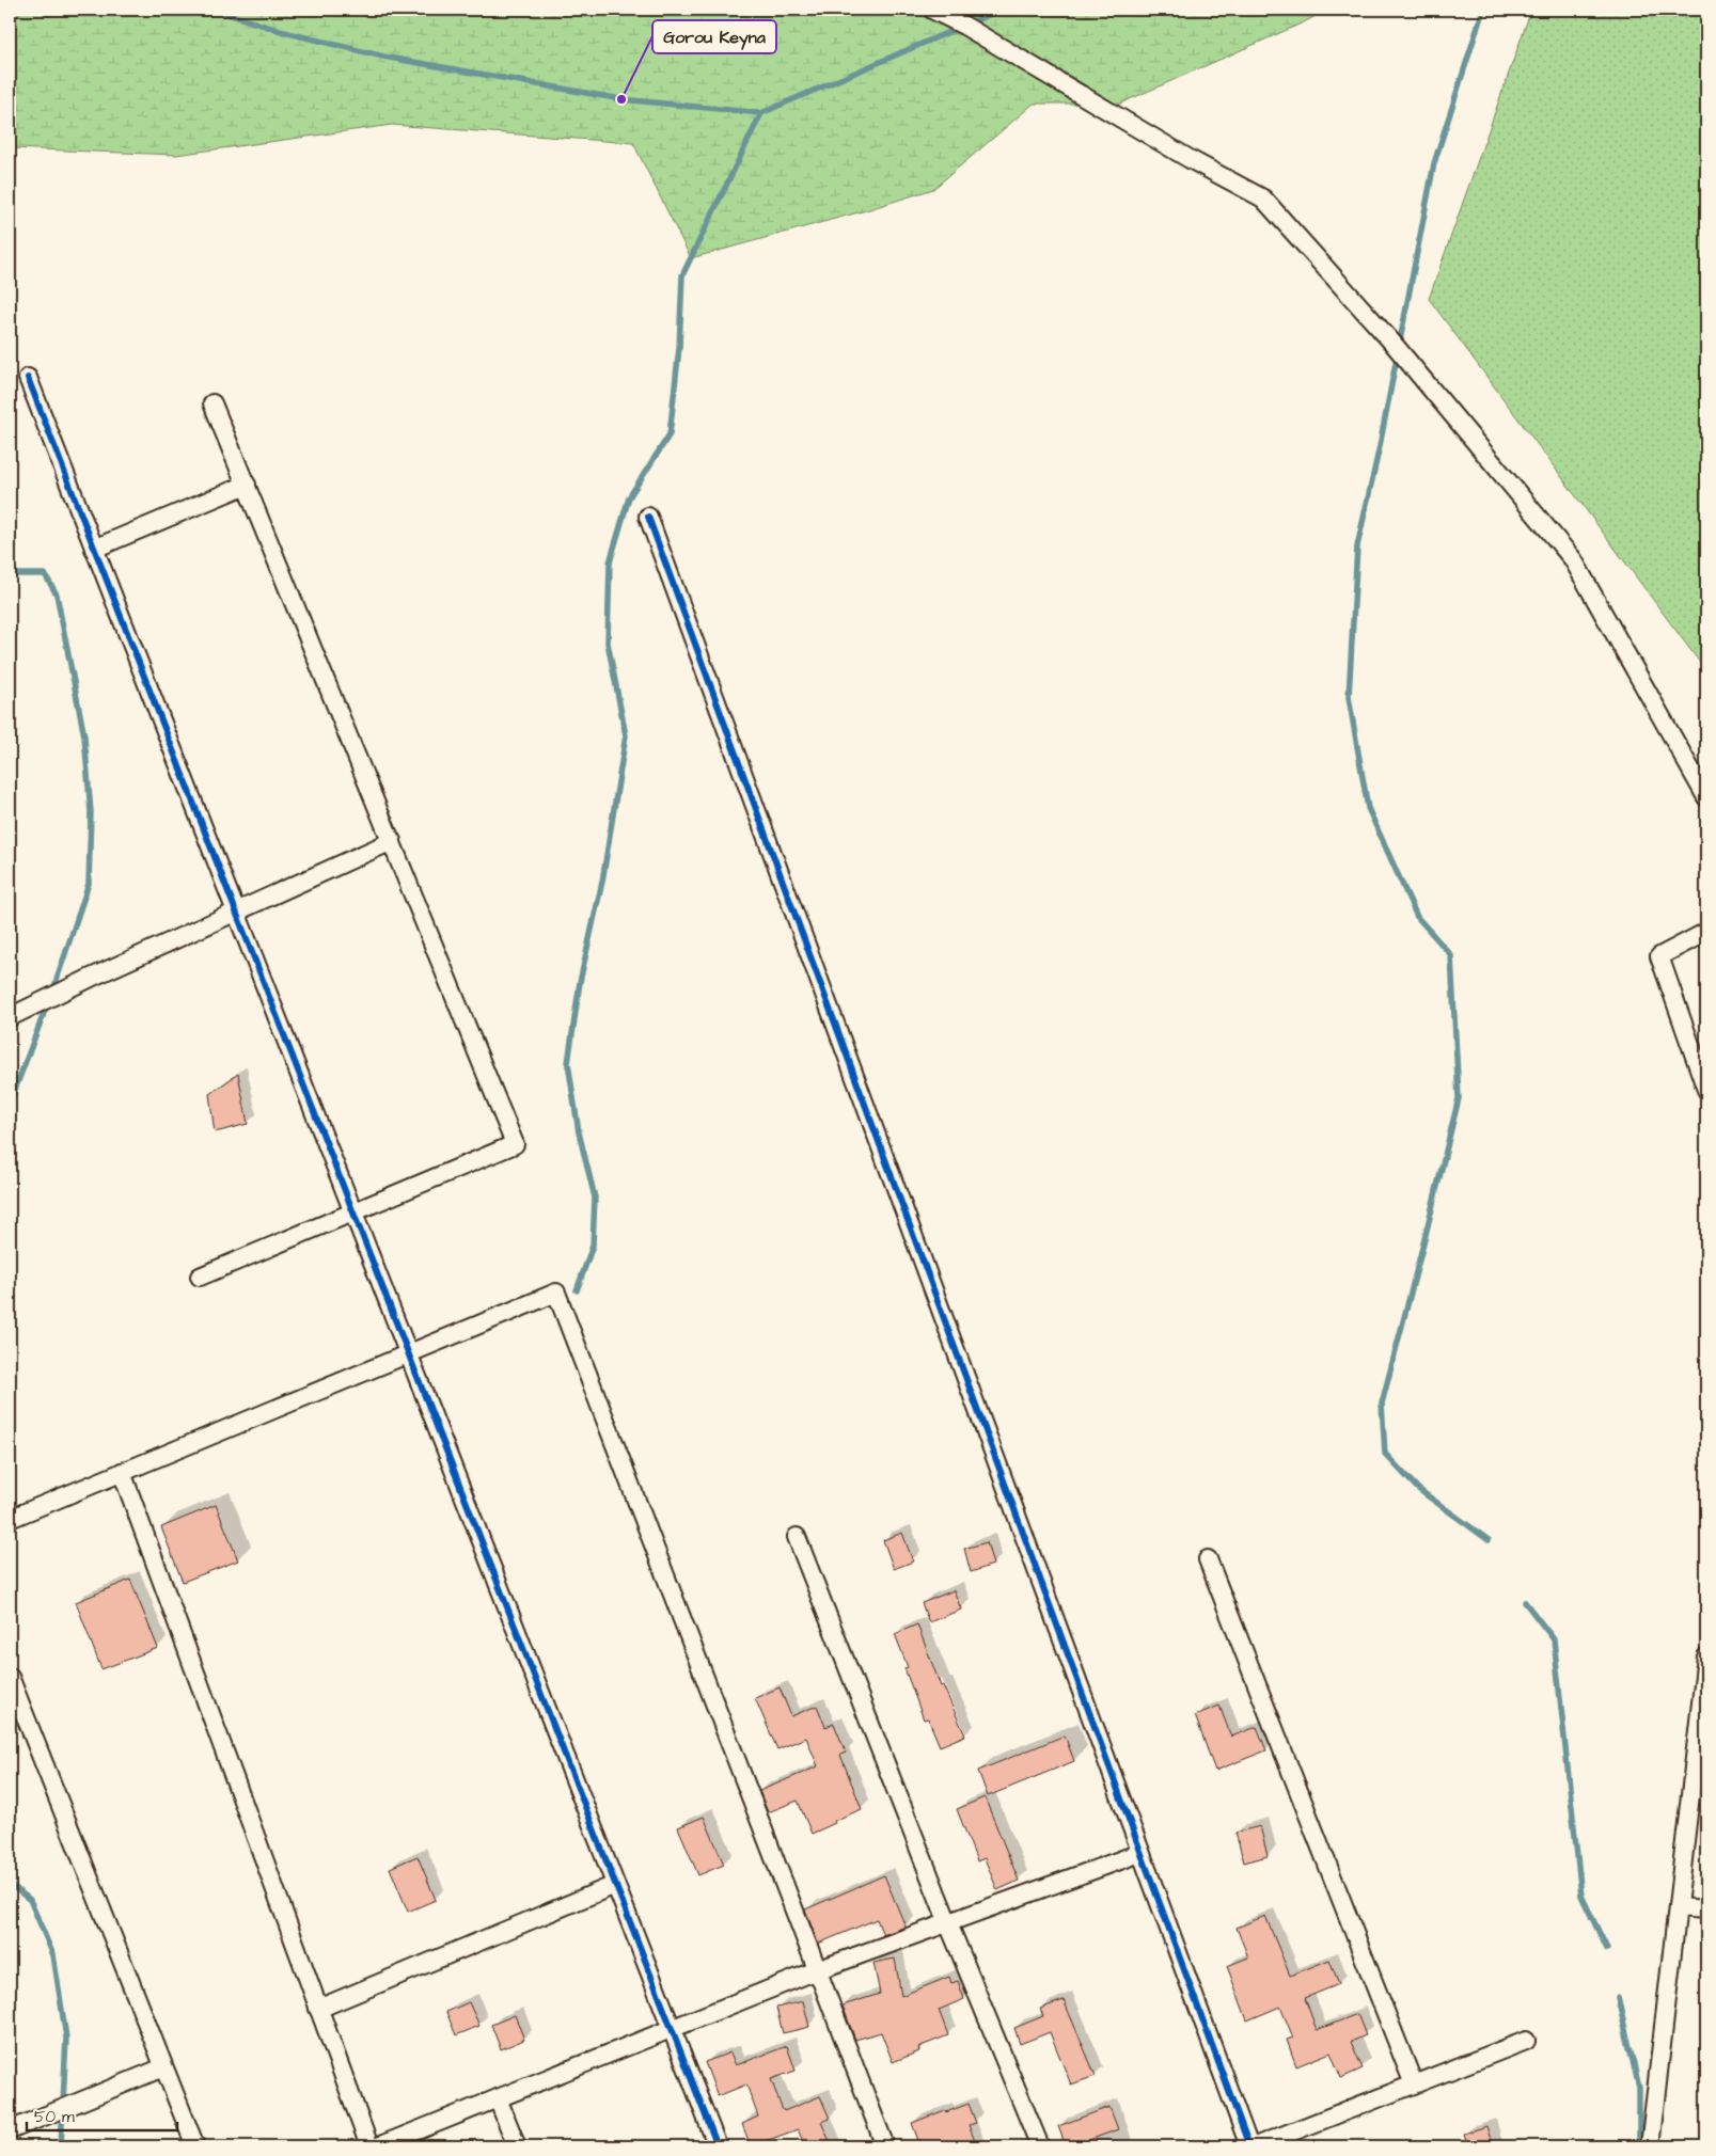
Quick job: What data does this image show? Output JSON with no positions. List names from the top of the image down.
{
  "places": ["Gorou Keyna"],
  "scale_bar": "50 m"
}
